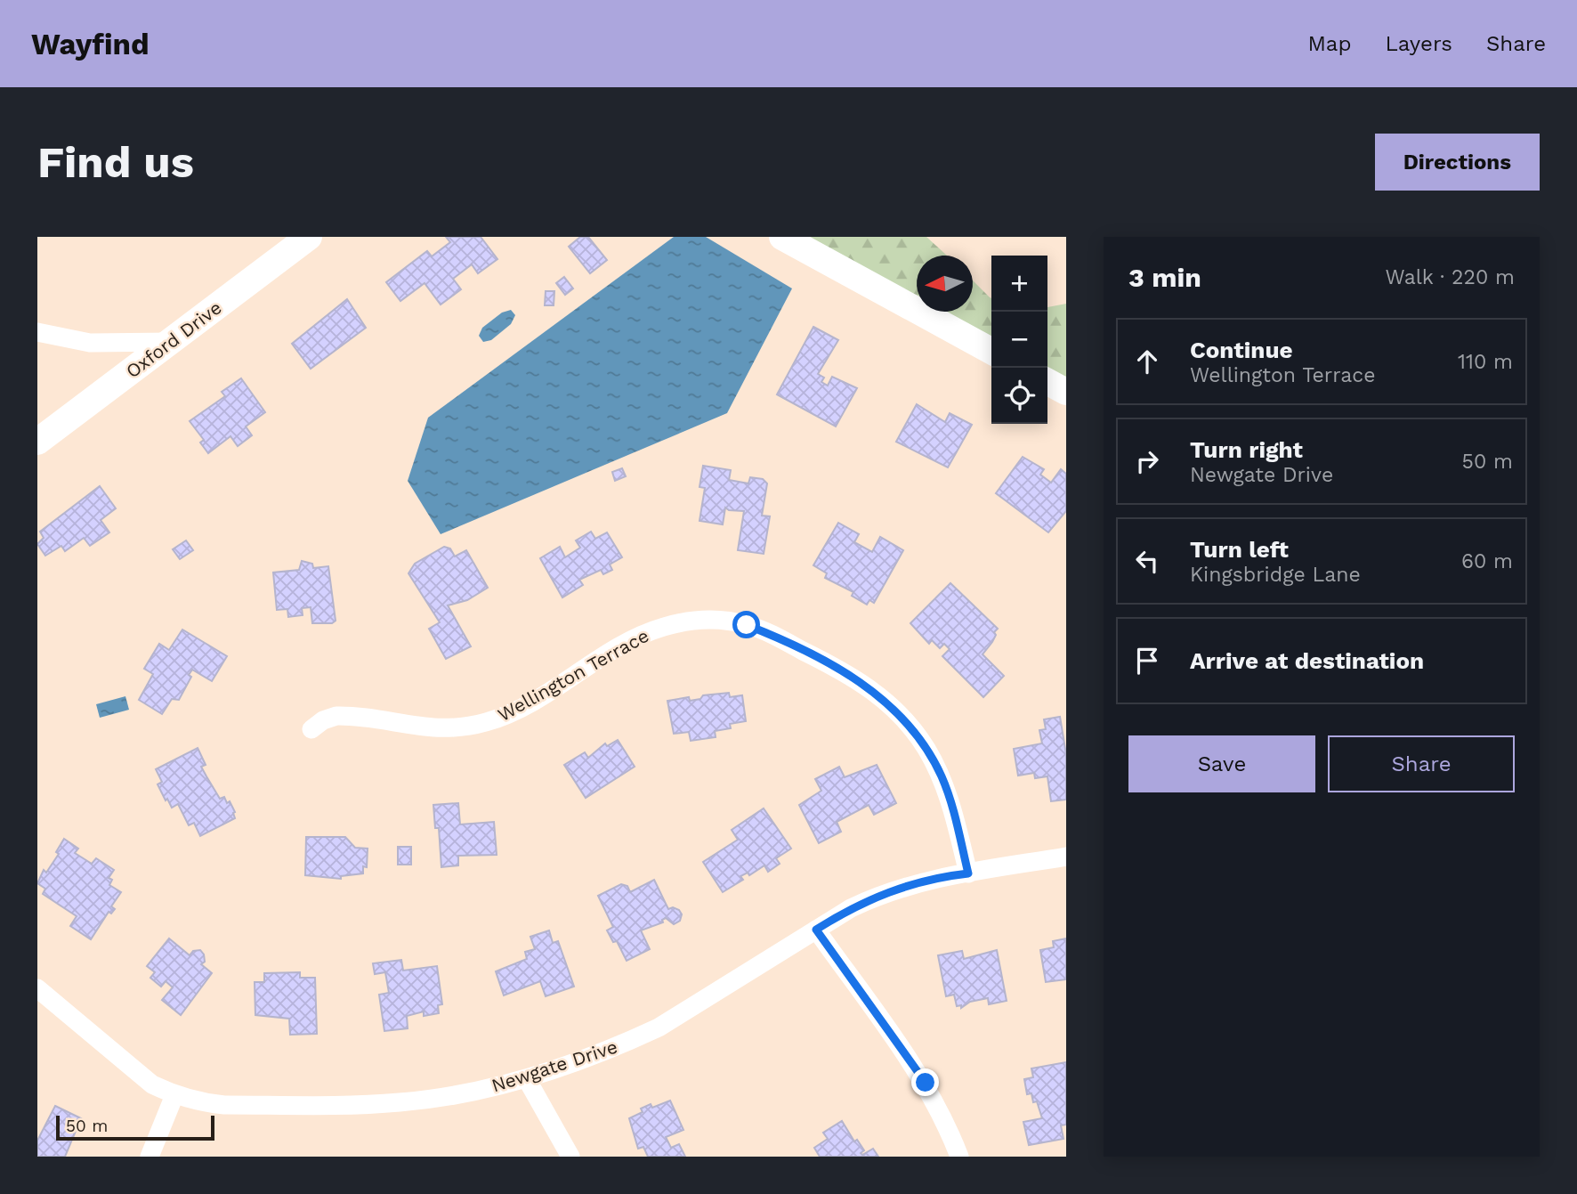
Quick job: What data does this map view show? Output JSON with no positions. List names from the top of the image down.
{
  "streets": {
    "main road": ["Oxford Drive"],
    "street": ["Wellington Terrace", "Newgate Drive"]
  },
  "crossings": [
    ["Wellington Terrace", "Newgate Drive"]
  ],
  "scale_bar": "50 m",
  "north": "left",
  "page": {
    "header": "Wayfind",
    "nav": ["Map", "Layers", "Share"],
    "buttons": [
      "Directions",
      ["Save", "Share"]
    ],
    "title": "Find us",
    "heading": ["3 min", "Walk · 220 m"],
    "map_buttons": ["+", "−"],
    "list": [
      ["Continue", "Wellington Terrace", "110 m"],
      ["Turn right", "Newgate Drive", "50 m"],
      ["Turn left", "Kingsbridge Lane", "60 m"],
      "Arrive at destination"
    ],
    "scale": "50 m"
  }
}
